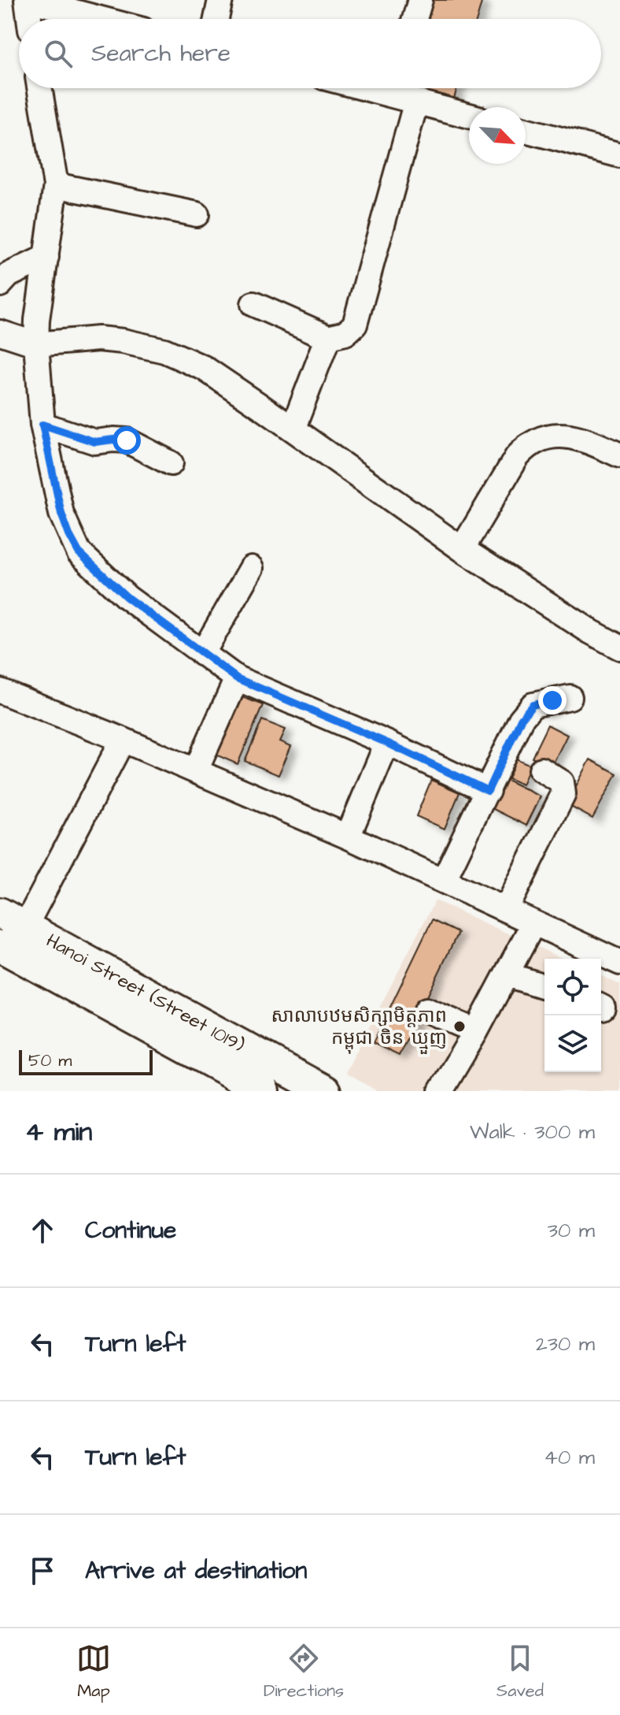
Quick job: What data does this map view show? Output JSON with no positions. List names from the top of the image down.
{
  "streets": {
    "main road": ["Hanoi Street (Street 1019)"]
  },
  "places": ["សាលាបឋមសិក្សាមិត្តភាព កម្ពុជា ចិន ឃ្មួញ"],
  "scale_bar": "50 m",
  "north": "bottom right",
  "page": {
    "search": "Search here",
    "scale": "50 m",
    "heading": ["4 min", "Walk · 300 m"],
    "list": [
      ["Continue", "30 m"],
      ["Turn left", "230 m"],
      ["Turn left", "40 m"],
      "Arrive at destination"
    ],
    "nav": ["Map", "Directions", "Saved"]
  }
}
